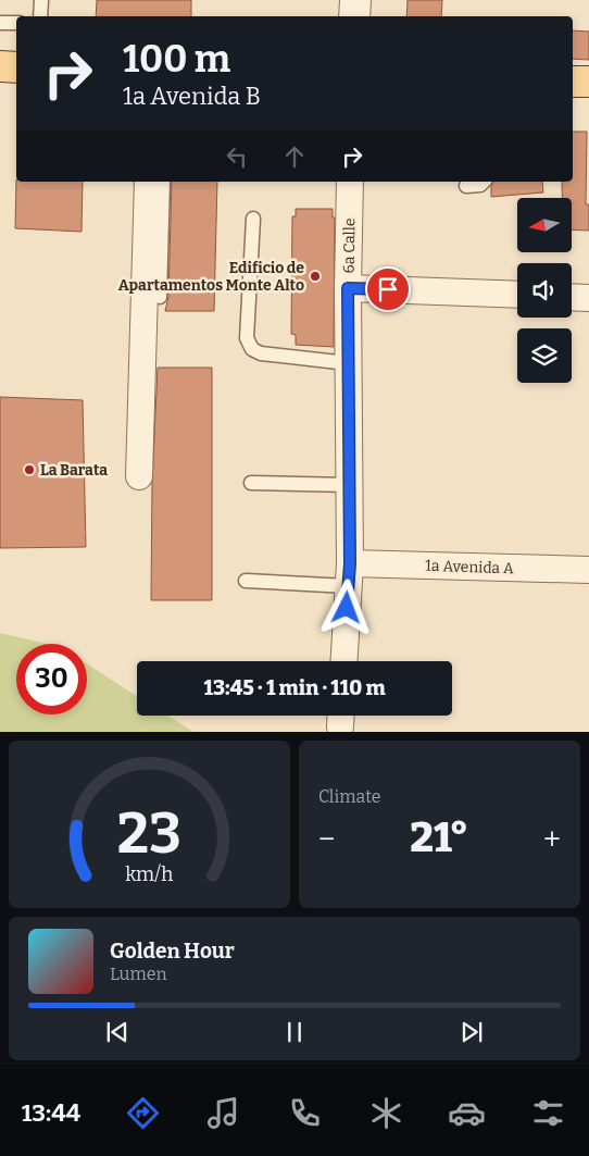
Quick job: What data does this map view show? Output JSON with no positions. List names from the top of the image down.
{
  "streets": {
    "street": ["6a Calle", "1a Avenida A"]
  },
  "crossings": [
    ["6a Calle", "1a Avenida A"]
  ],
  "places": ["Edificio de Apartamentos Monte Alto", "La Barata"],
  "north": "left",
  "page": {
    "turn": ["100 m", "1a Avenida B"],
    "limit": "30",
    "trip": "13:45 · 1 min · 110 m",
    "tile": "Climate",
    "heat": ["−", "21°", "+"],
    "song": ["Golden Hour", "Lumen"],
    "tabs": "13:44",
    "gauge": ["23", "km/h"]
  }
}
